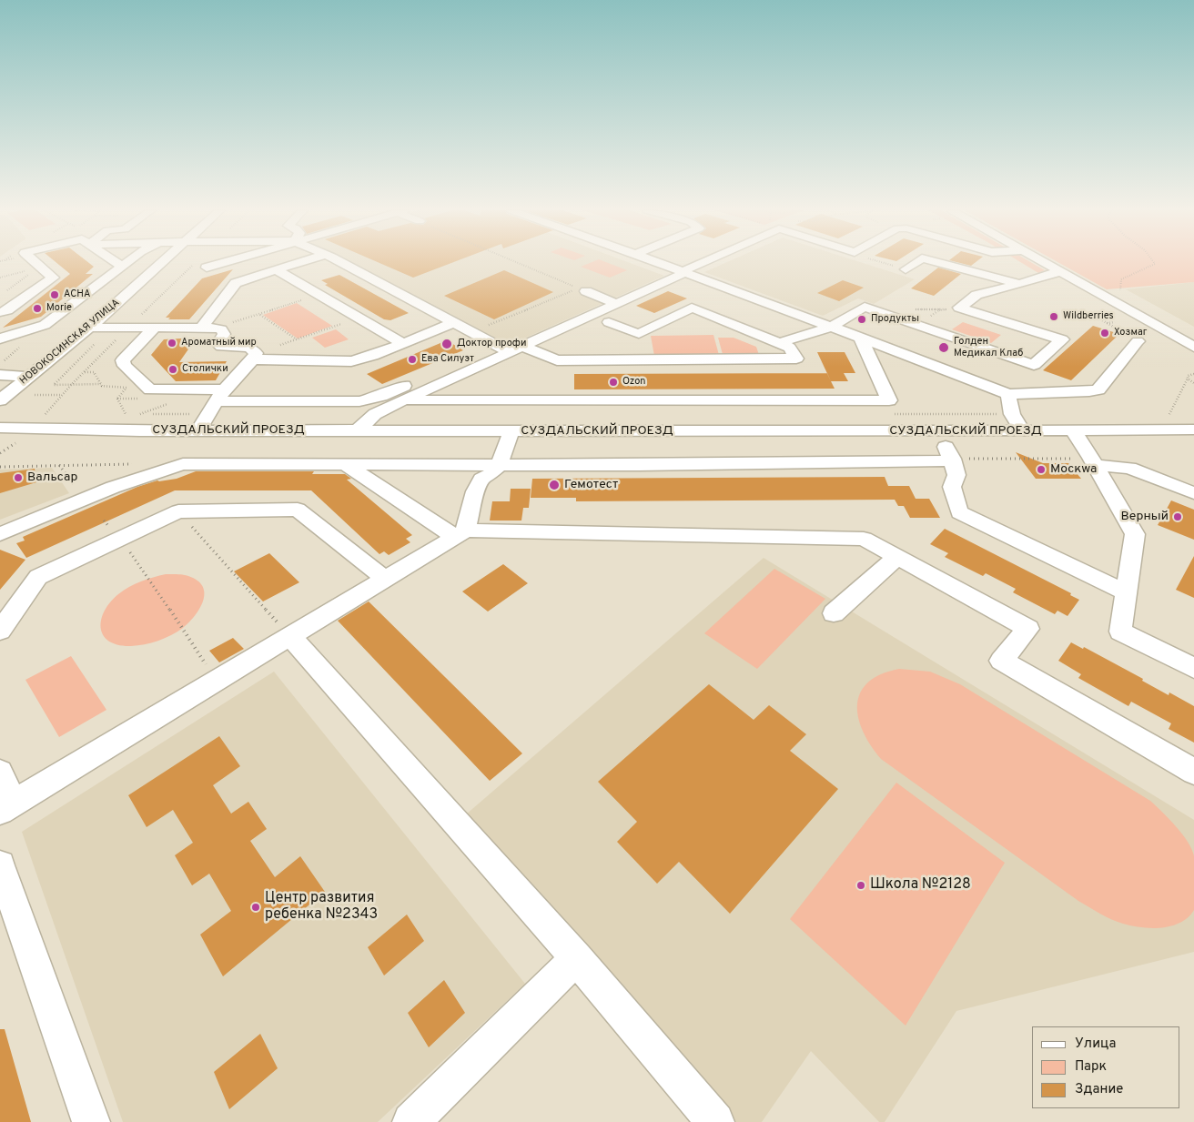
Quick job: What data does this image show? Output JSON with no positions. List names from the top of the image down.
{
  "streets": {
    "street": ["НОВОКОСИНСКАЯ УЛИЦА", "СУЗДАЛЬСКИЙ ПРОЕЗД"]
  },
  "places": [
    "АСНА",
    "Morie",
    "Wildberries",
    "Продукты",
    "Хозмаг",
    "Ароматный мир",
    "Доктор профи",
    "Голден Медикал Клаб",
    "Ева Силуэт",
    "Столички",
    "Ozon",
    "Москwa",
    "Вальсар",
    "Гемотест",
    "Верный",
    "Школа №2128",
    "Центр развития ребенка №2343"
  ],
  "legend": ["Улица", "Парк", "Здание"]
}
